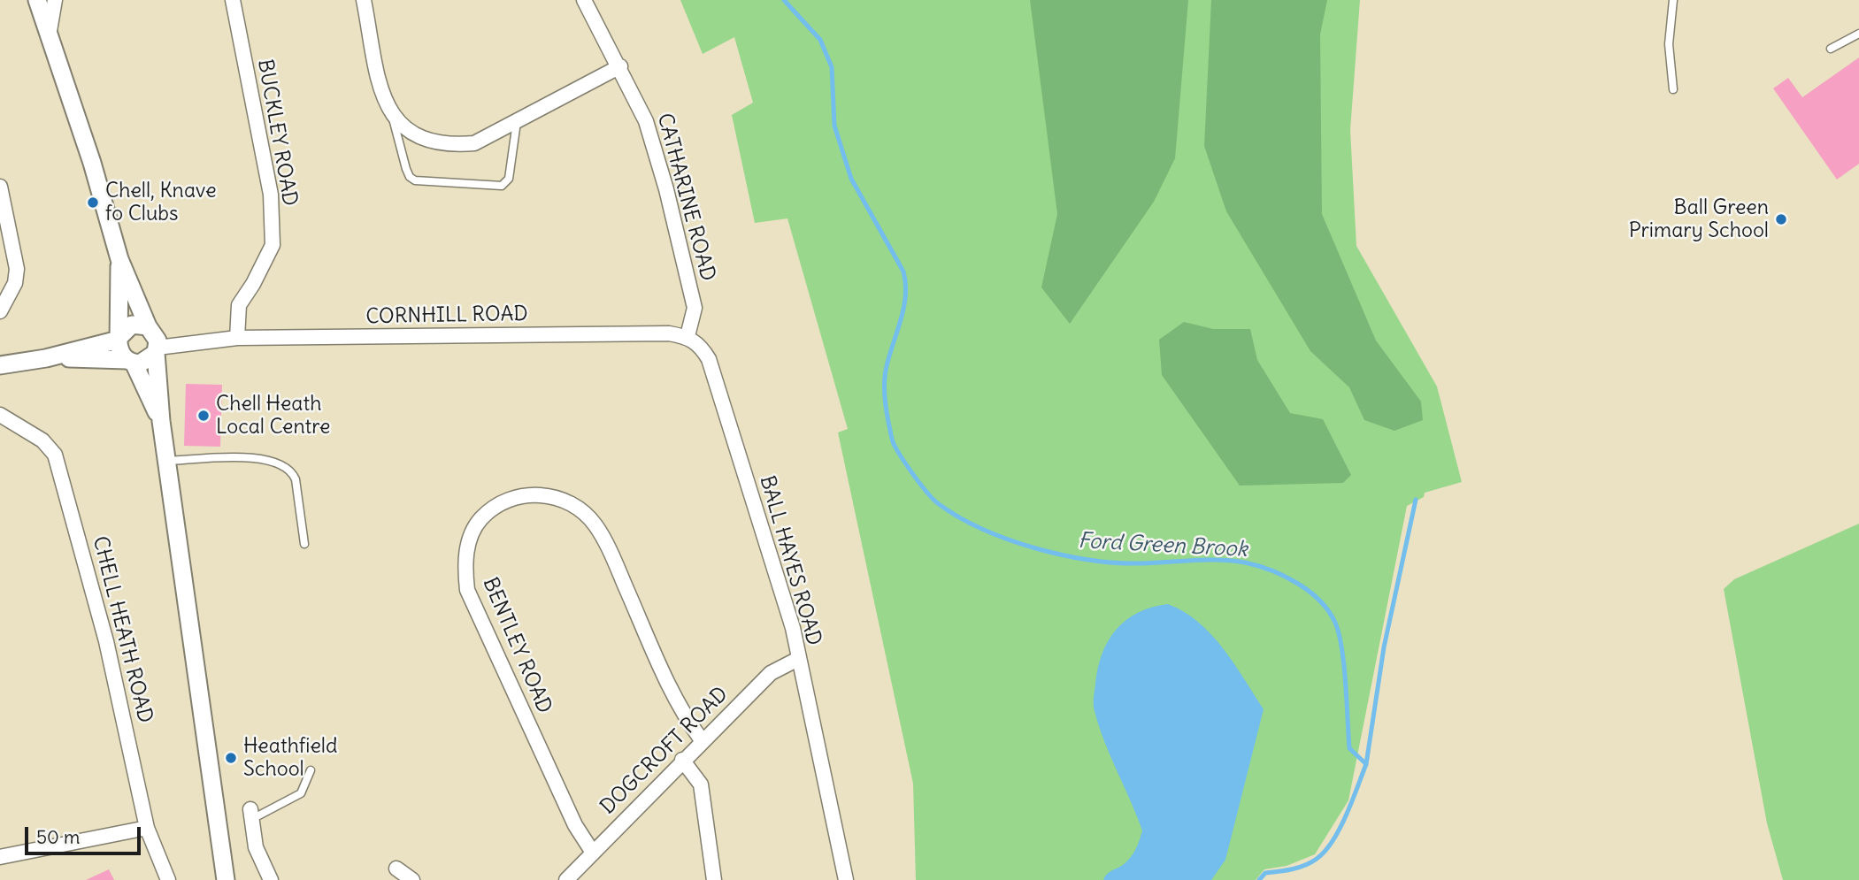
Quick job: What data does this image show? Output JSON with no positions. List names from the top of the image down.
{
  "streets": {
    "street": [
      "BUCKLEY ROAD",
      "CATHARINE ROAD",
      "CORNHILL ROAD",
      "BALL HAYES ROAD",
      "CHELL HEATH ROAD",
      "BENTLEY ROAD",
      "DOGCROFT ROAD"
    ]
  },
  "crossings": [
    ["BUCKLEY ROAD", "CORNHILL ROAD"],
    ["CATHARINE ROAD", "CORNHILL ROAD"],
    ["CATHARINE ROAD", "BALL HAYES ROAD"],
    ["CORNHILL ROAD", "BALL HAYES ROAD"],
    ["BALL HAYES ROAD", "DOGCROFT ROAD"],
    ["BENTLEY ROAD", "DOGCROFT ROAD"]
  ],
  "water": ["Ford Green Brook"],
  "places": [
    "Chell, Knave fo Clubs",
    "Ball Green Primary School",
    "Chell Heath Local Centre",
    "Heathfield School"
  ],
  "scale_bar": "50 m"
}
